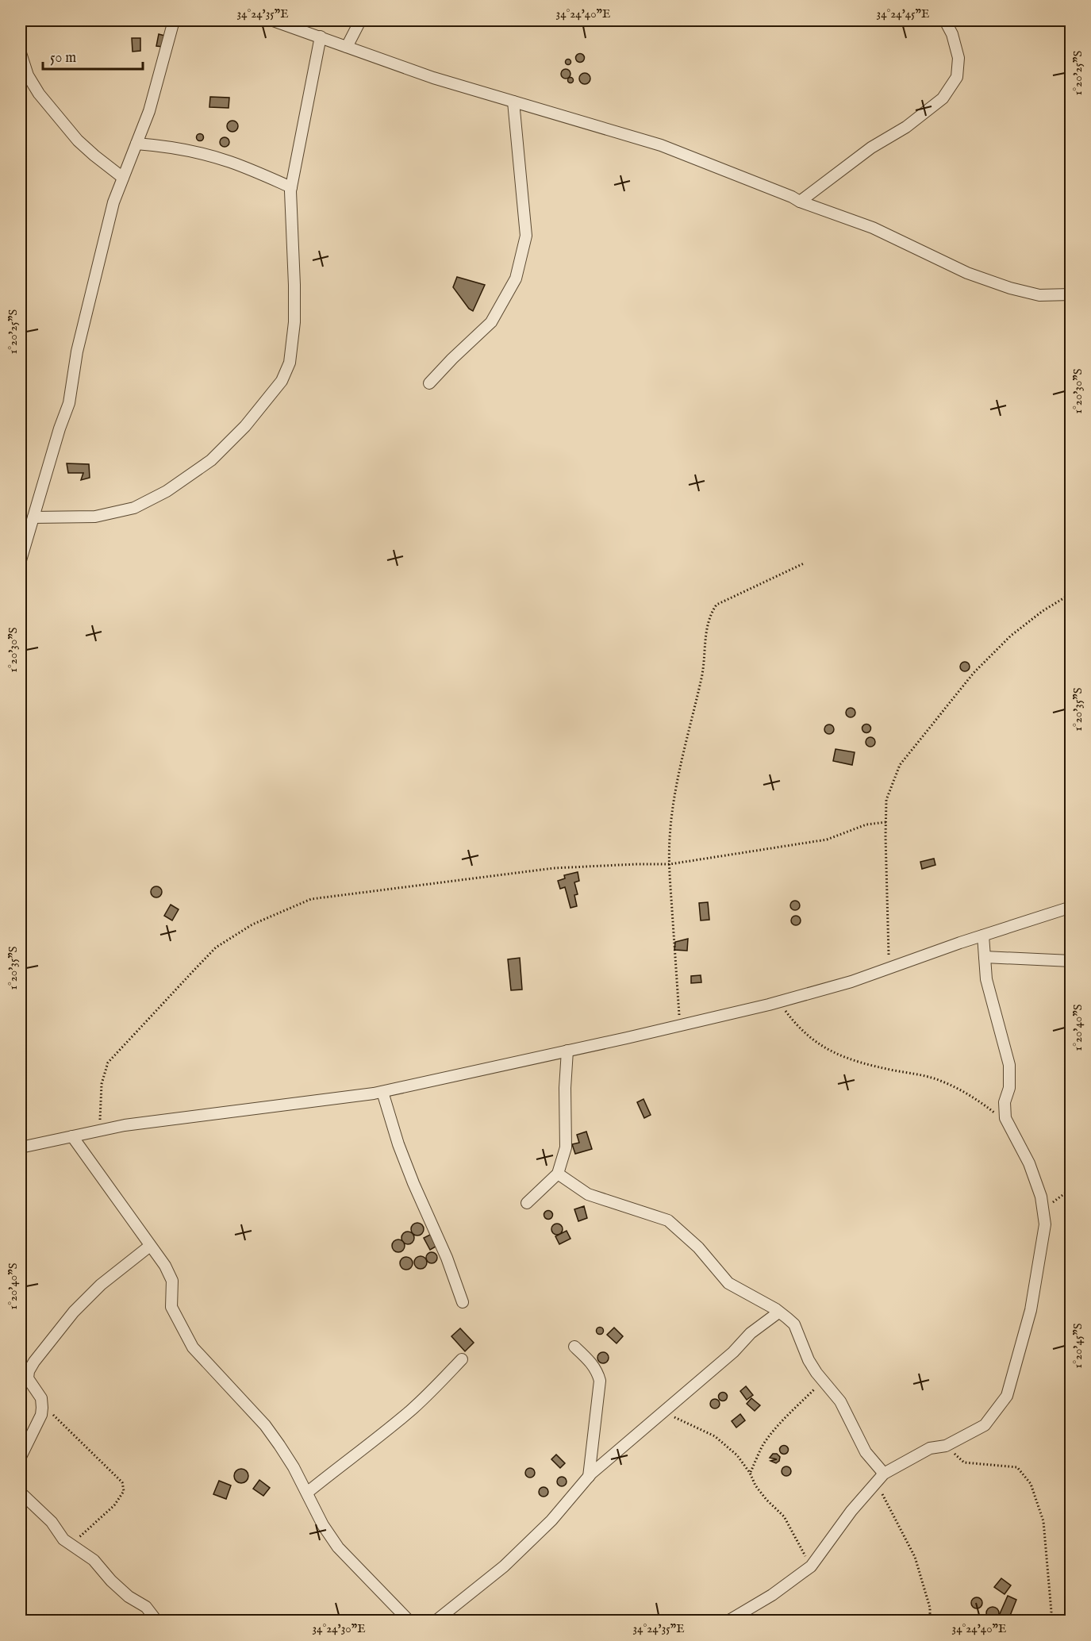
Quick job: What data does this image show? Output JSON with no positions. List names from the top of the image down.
{
  "scale_bar": "50 m",
  "coordinates": [
    "34°24'35\"E",
    "34°24'40\"E",
    "34°24'45\"E",
    "1°20'25\"S",
    "1°20'30\"S",
    "1°20'35\"S",
    "1°20'40\"S",
    "1°20'45\"S",
    "34°24'30\"E"
  ]
}
